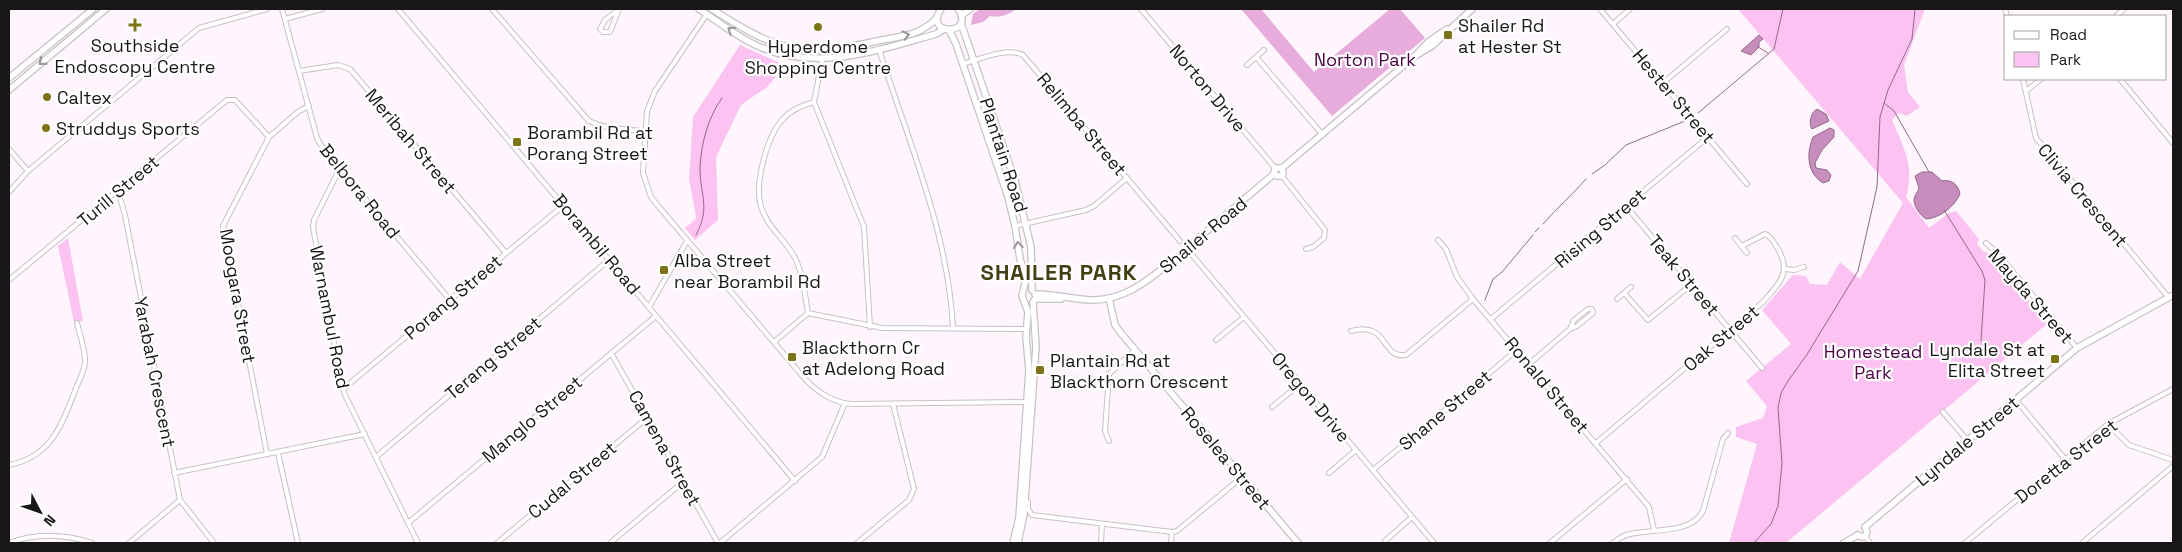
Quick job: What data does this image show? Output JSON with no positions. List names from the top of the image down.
{
  "streets": {
    "street": [
      "Norton Drive",
      "Hester Street",
      "Relimba Street",
      "Meribah Street",
      "Plantain Road",
      "Turill Street",
      "Belbora Road",
      "Clivia Crescent",
      "Rising Street",
      "Shailer Road",
      "Borambil Road",
      "Teak Street",
      "Moogara Street",
      "Mayda Street",
      "Porang Street",
      "Warnambul Road",
      "Oak Street",
      "Terang Street",
      "Yarabah Crescent",
      "Ronald Street",
      "Oregon Drive",
      "Shane Street",
      "Manglo Street",
      "Lyndale Street",
      "Camena Street",
      "Roselea Street",
      "Doretta Street",
      "Cudal Street"
    ]
  },
  "crossings": [
    ["Norton Drive", "Shailer Road"],
    ["Hester Street", "Rising Street"],
    ["Relimba Street", "Plantain Road"],
    ["Meribah Street", "Belbora Road"],
    ["Meribah Street", "Porang Street"],
    ["Plantain Road", "Shailer Road"],
    ["Turill Street", "Moogara Street"],
    ["Turill Street", "Yarabah Crescent"],
    ["Belbora Road", "Moogara Street"],
    ["Belbora Road", "Porang Street"],
    ["Belbora Road", "Warnambul Road"],
    ["Clivia Crescent", "Lyndale Street"],
    ["Rising Street", "Teak Street"],
    ["Rising Street", "Ronald Street"],
    ["Shailer Road", "Oregon Drive"],
    ["Shailer Road", "Roselea Street"],
    ["Borambil Road", "Porang Street"],
    ["Borambil Road", "Terang Street"],
    ["Borambil Road", "Manglo Street"],
    ["Teak Street", "Oak Street"],
    ["Mayda Street", "Lyndale Street"],
    ["Porang Street", "Warnambul Road"],
    ["Warnambul Road", "Terang Street"],
    ["Warnambul Road", "Manglo Street"],
    ["Oak Street", "Ronald Street"],
    ["Ronald Street", "Shane Street"],
    ["Oregon Drive", "Shane Street"],
    ["Manglo Street", "Camena Street"],
    ["Camena Street", "Cudal Street"]
  ],
  "districts": ["SHAILER PARK"],
  "parks": ["Norton Park", "Homestead Park"],
  "places": {
    "health": ["Southside Endoscopy Centre"],
    "other": ["Hyperdome Shopping Centre", "Caltex", "Struddys Sports"],
    "transit": [
      "Shailer Rd at Hester St",
      "Borambil Rd at Porang Street",
      "Alba Street near Borambil Rd",
      "Blackthorn Cr at Adelong Road",
      "Lyndale St at Elita Street",
      "Plantain Rd at Blackthorn Crescent"
    ]
  },
  "legend": ["Road", "Park"],
  "north": "bottom right"
}
